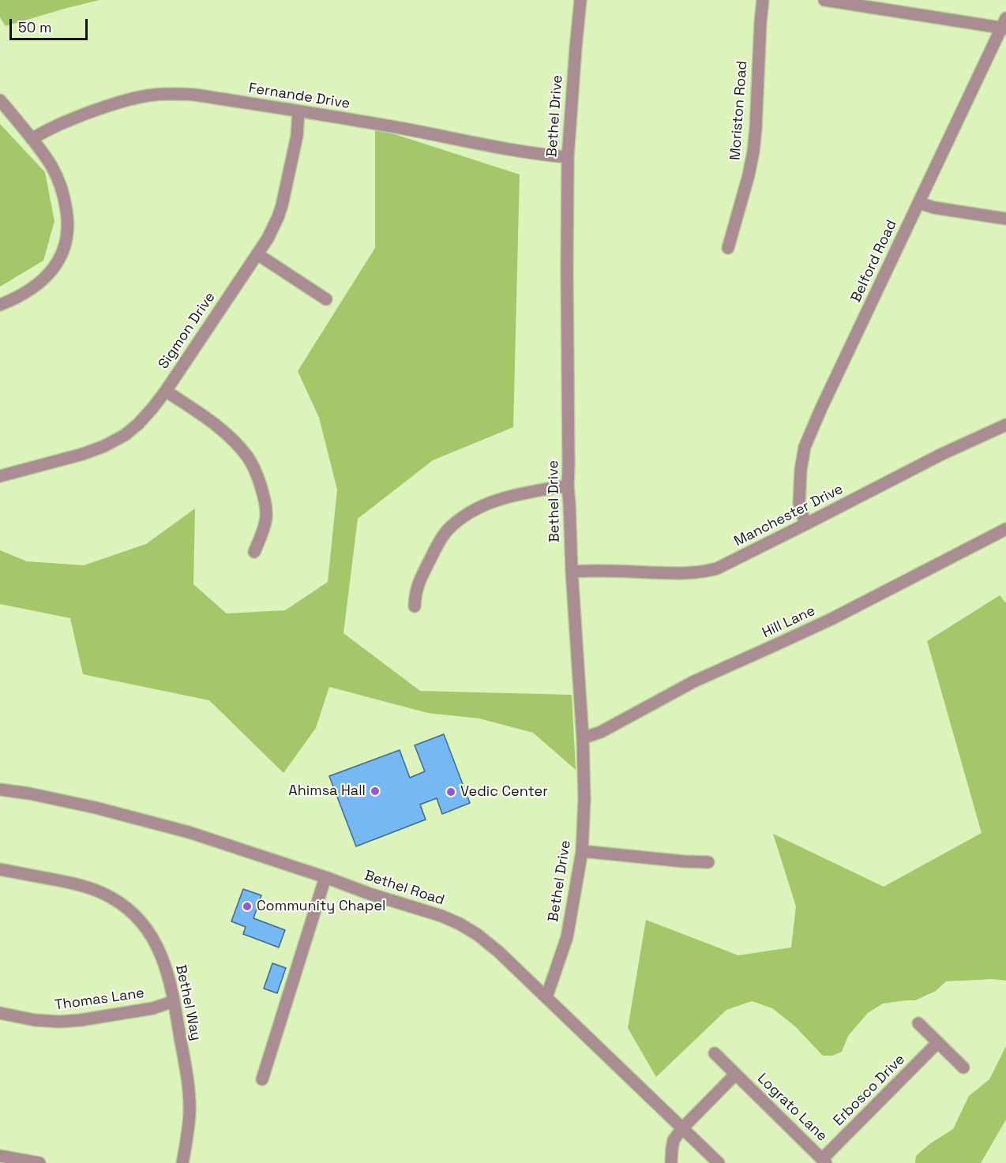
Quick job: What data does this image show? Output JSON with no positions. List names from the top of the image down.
{
  "streets": {
    "street": [
      "Fernande Drive",
      "Moriston Road",
      "Bethel Drive",
      "Belford Road",
      "Sigmon Drive",
      "Manchester Drive",
      "Hill Lane",
      "Bethel Road",
      "Thomas Lane",
      "Bethel Way",
      "Erbosco Drive",
      "Lograto Lane"
    ]
  },
  "crossings": [
    ["Fernande Drive", "Bethel Drive"],
    ["Fernande Drive", "Sigmon Drive"],
    ["Bethel Drive", "Manchester Drive"],
    ["Bethel Drive", "Hill Lane"],
    ["Bethel Drive", "Bethel Road"],
    ["Belford Road", "Manchester Drive"],
    ["Thomas Lane", "Bethel Way"],
    ["Erbosco Drive", "Lograto Lane"]
  ],
  "places": ["Ahimsa Hall", "Vedic Center", "Community Chapel"],
  "scale_bar": "50 m"
}
